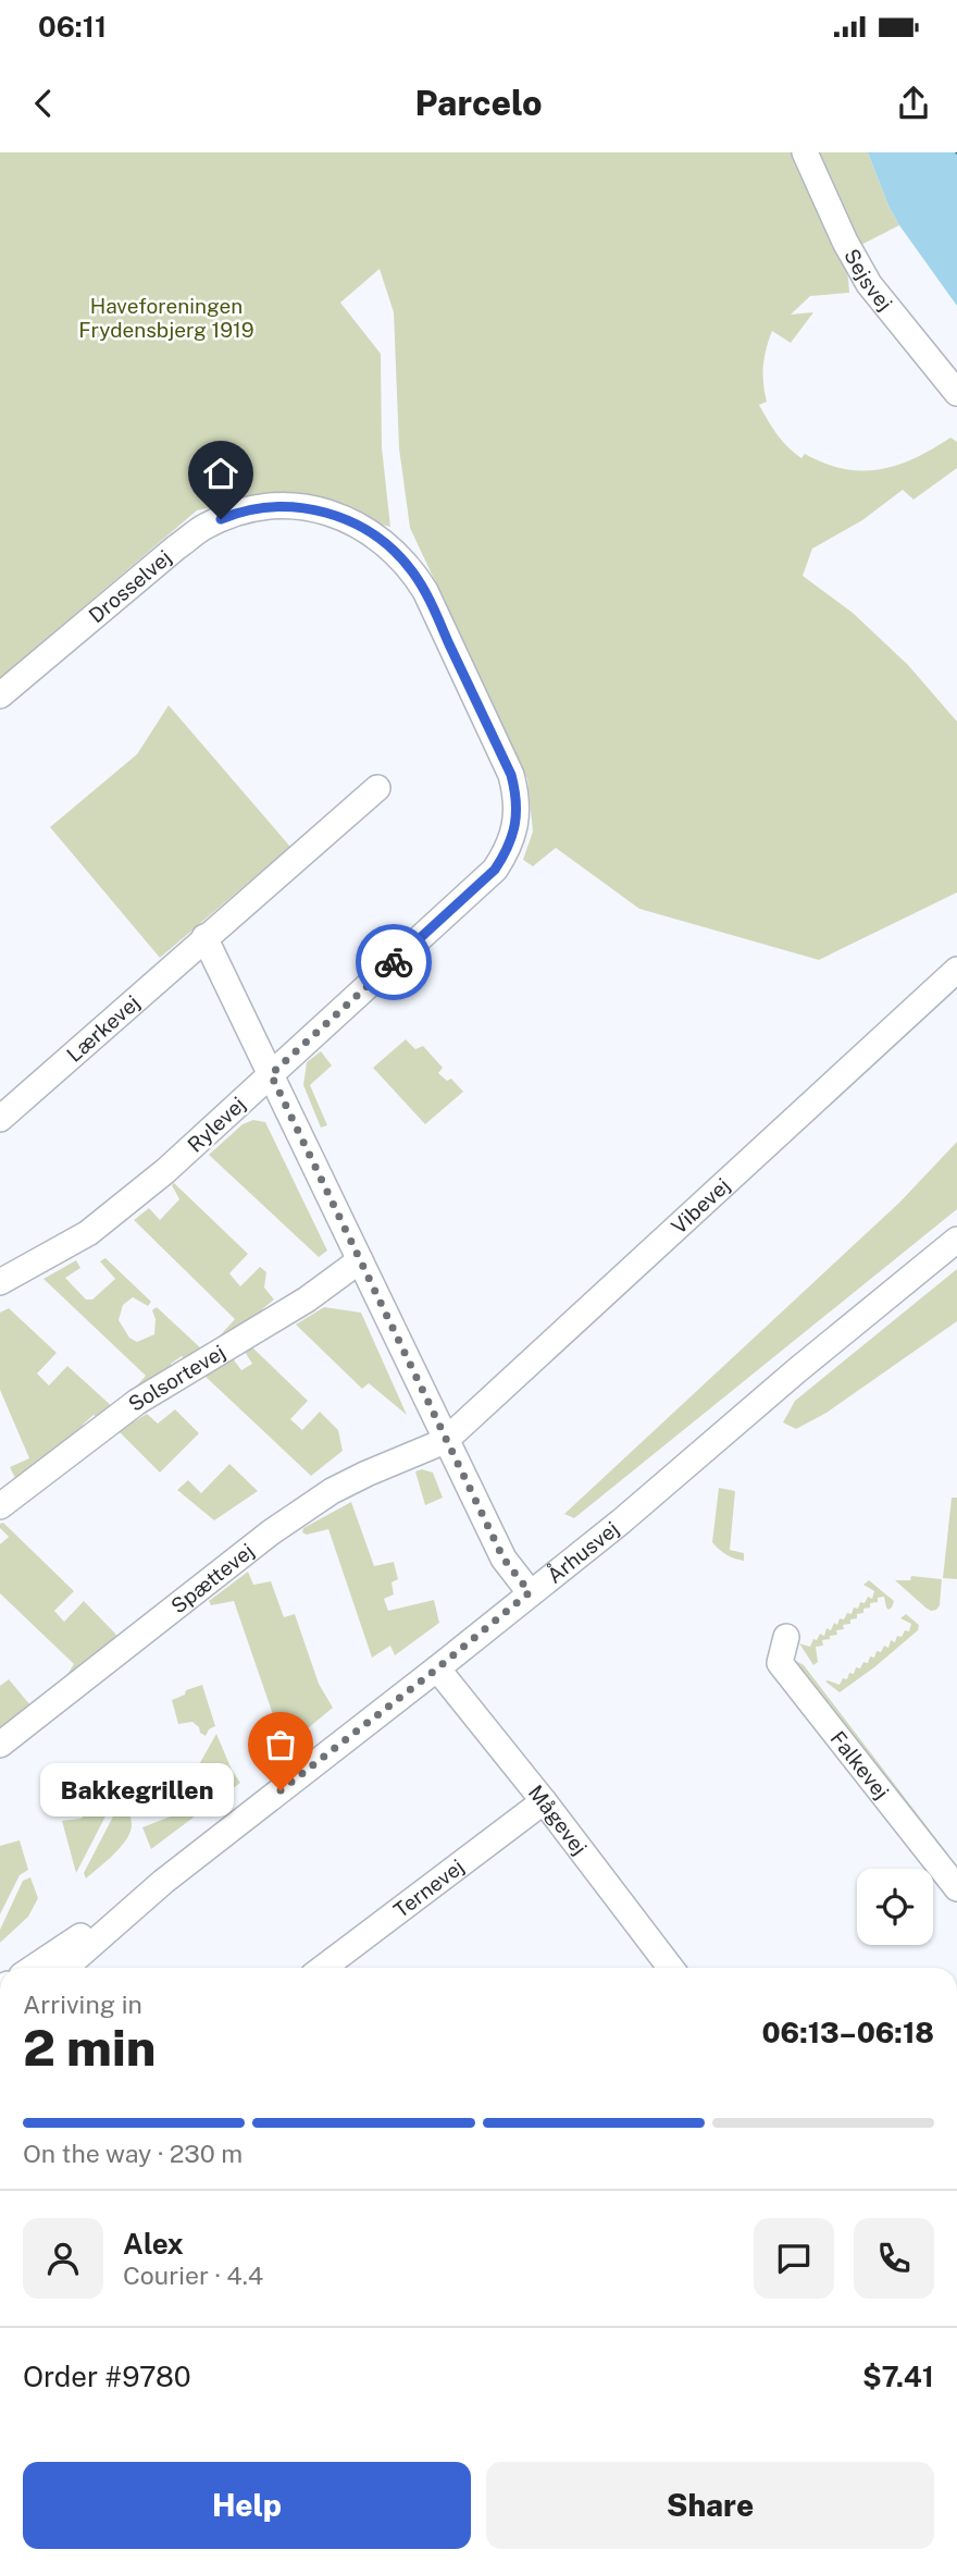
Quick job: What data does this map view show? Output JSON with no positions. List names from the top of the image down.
{
  "streets": {
    "street": [
      "Sejsvej",
      "Drosselvej",
      "Lærkevej",
      "Rylevej",
      "Vibevej",
      "Solsortevej",
      "Århusvej",
      "Spættevej",
      "Falkevej",
      "Mågevej",
      "Ternevej"
    ]
  },
  "crossings": [
    ["Drosselvej", "Rylevej"],
    ["Vibevej", "Spættevej"],
    ["Århusvej", "Mågevej"],
    ["Mågevej", "Ternevej"]
  ],
  "parks": ["Haveforeningen Frydensbjerg 1919"],
  "places": ["Bakkegrillen"],
  "page": {
    "status": "06:11",
    "header": "Parcelo",
    "bubble": "Bakkegrillen",
    "heading": ["2 min", "Arriving in", "06:13–06:18"],
    "panel": [
      "Alex",
      "Courier · 4.4",
      "Order #9780",
      "$7.41"
    ],
    "bar": "On the way · 230 m",
    "buttons": ["Help", "Share"]
  }
}
